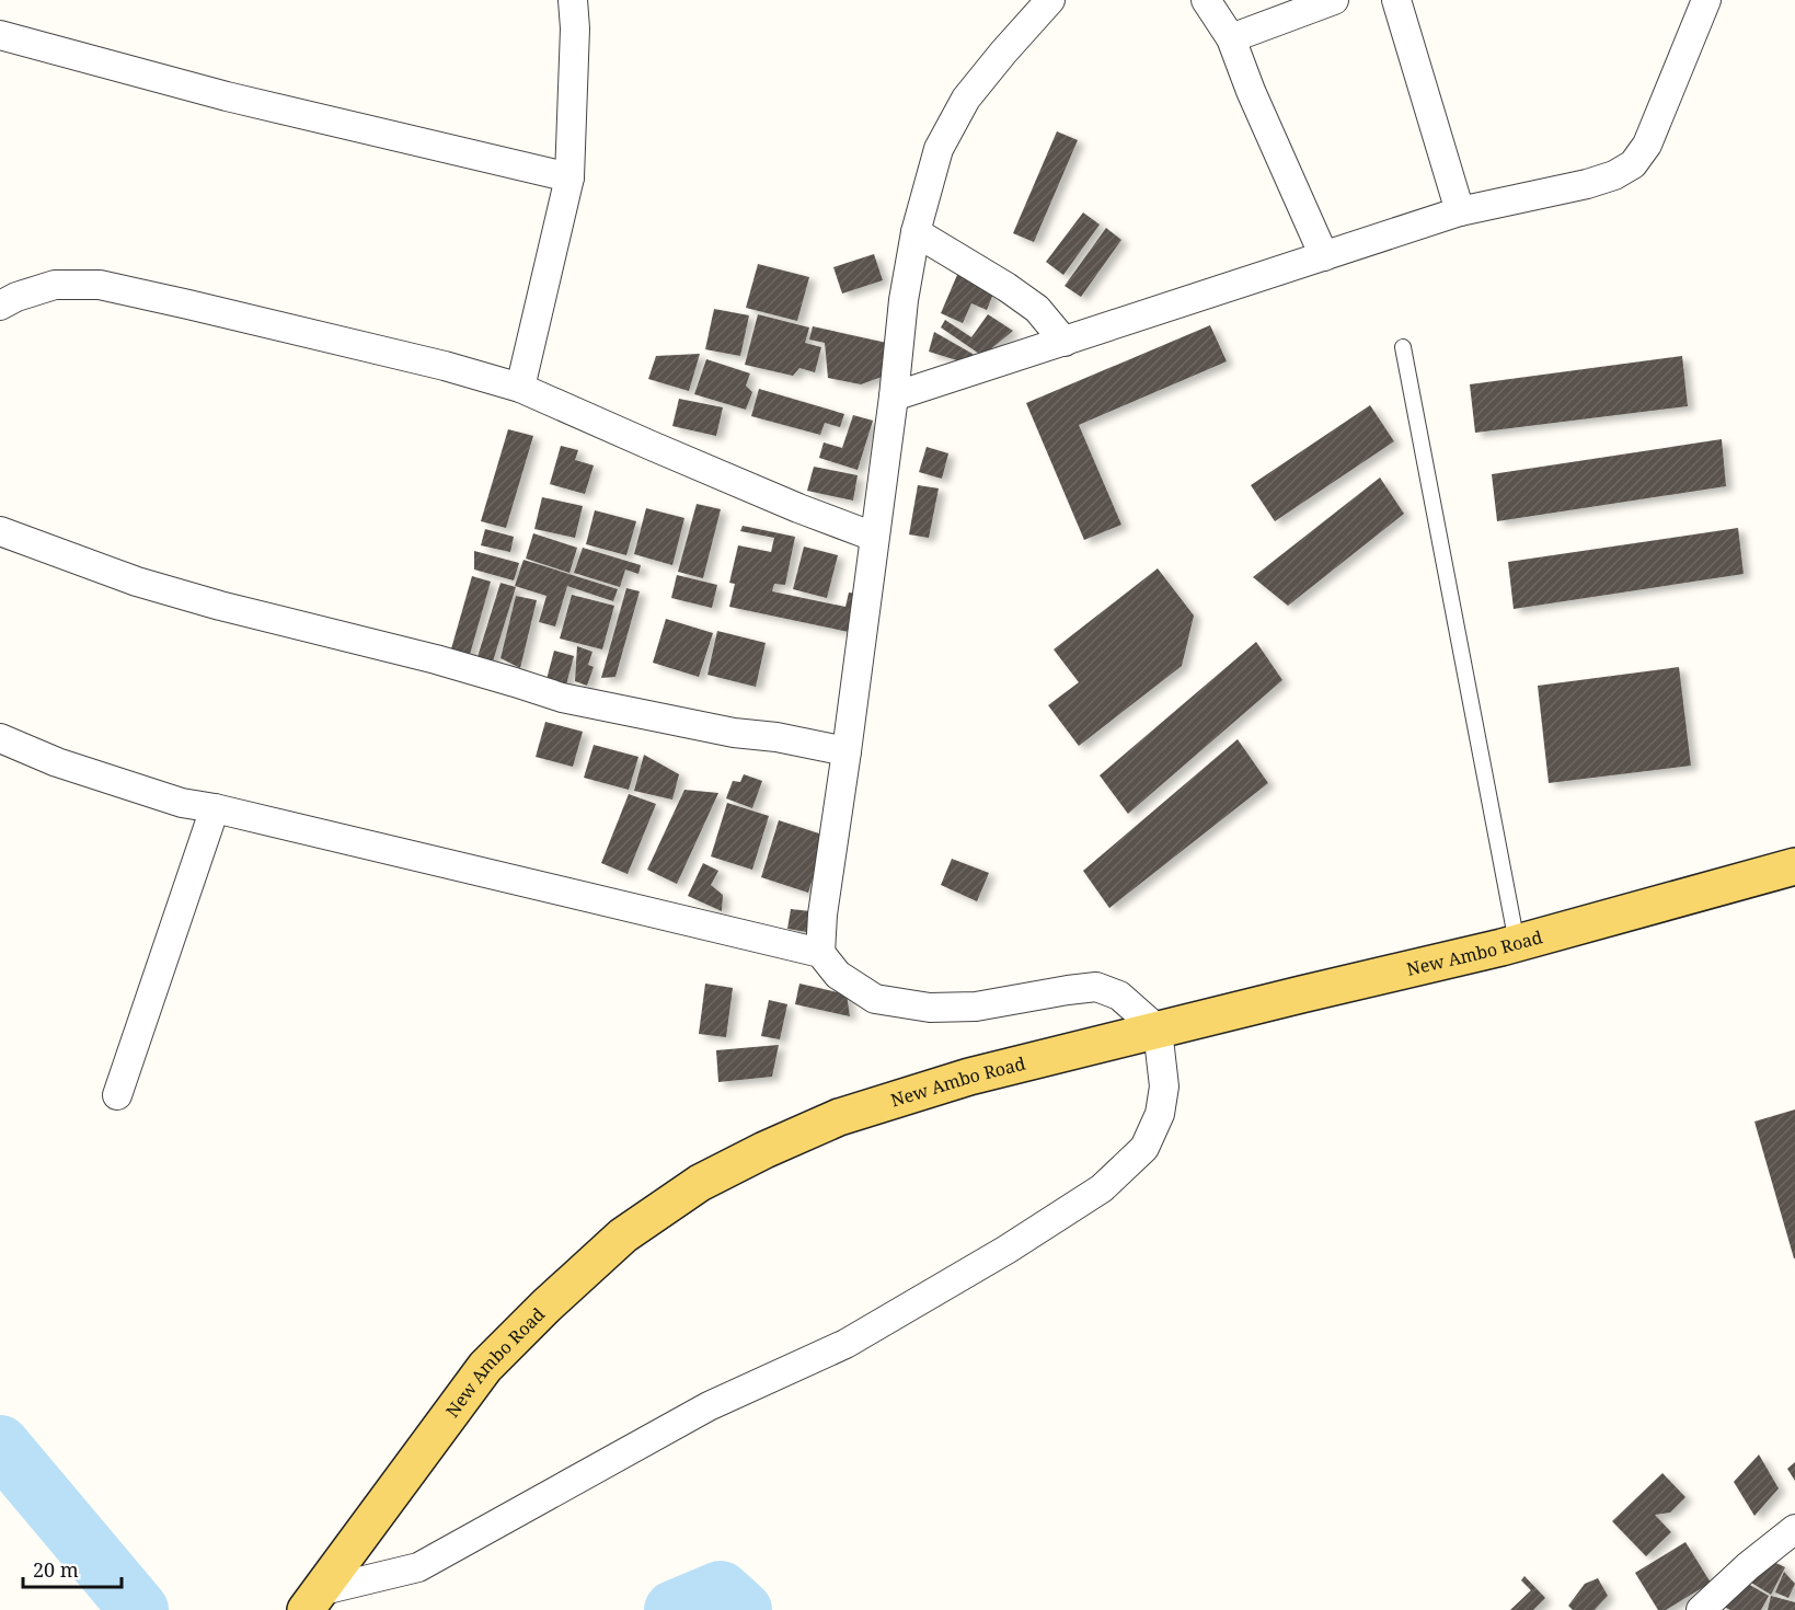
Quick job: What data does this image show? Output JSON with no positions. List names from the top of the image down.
{
  "streets": {
    "main road": ["New Ambo Road"]
  },
  "scale_bar": "20 m"
}
